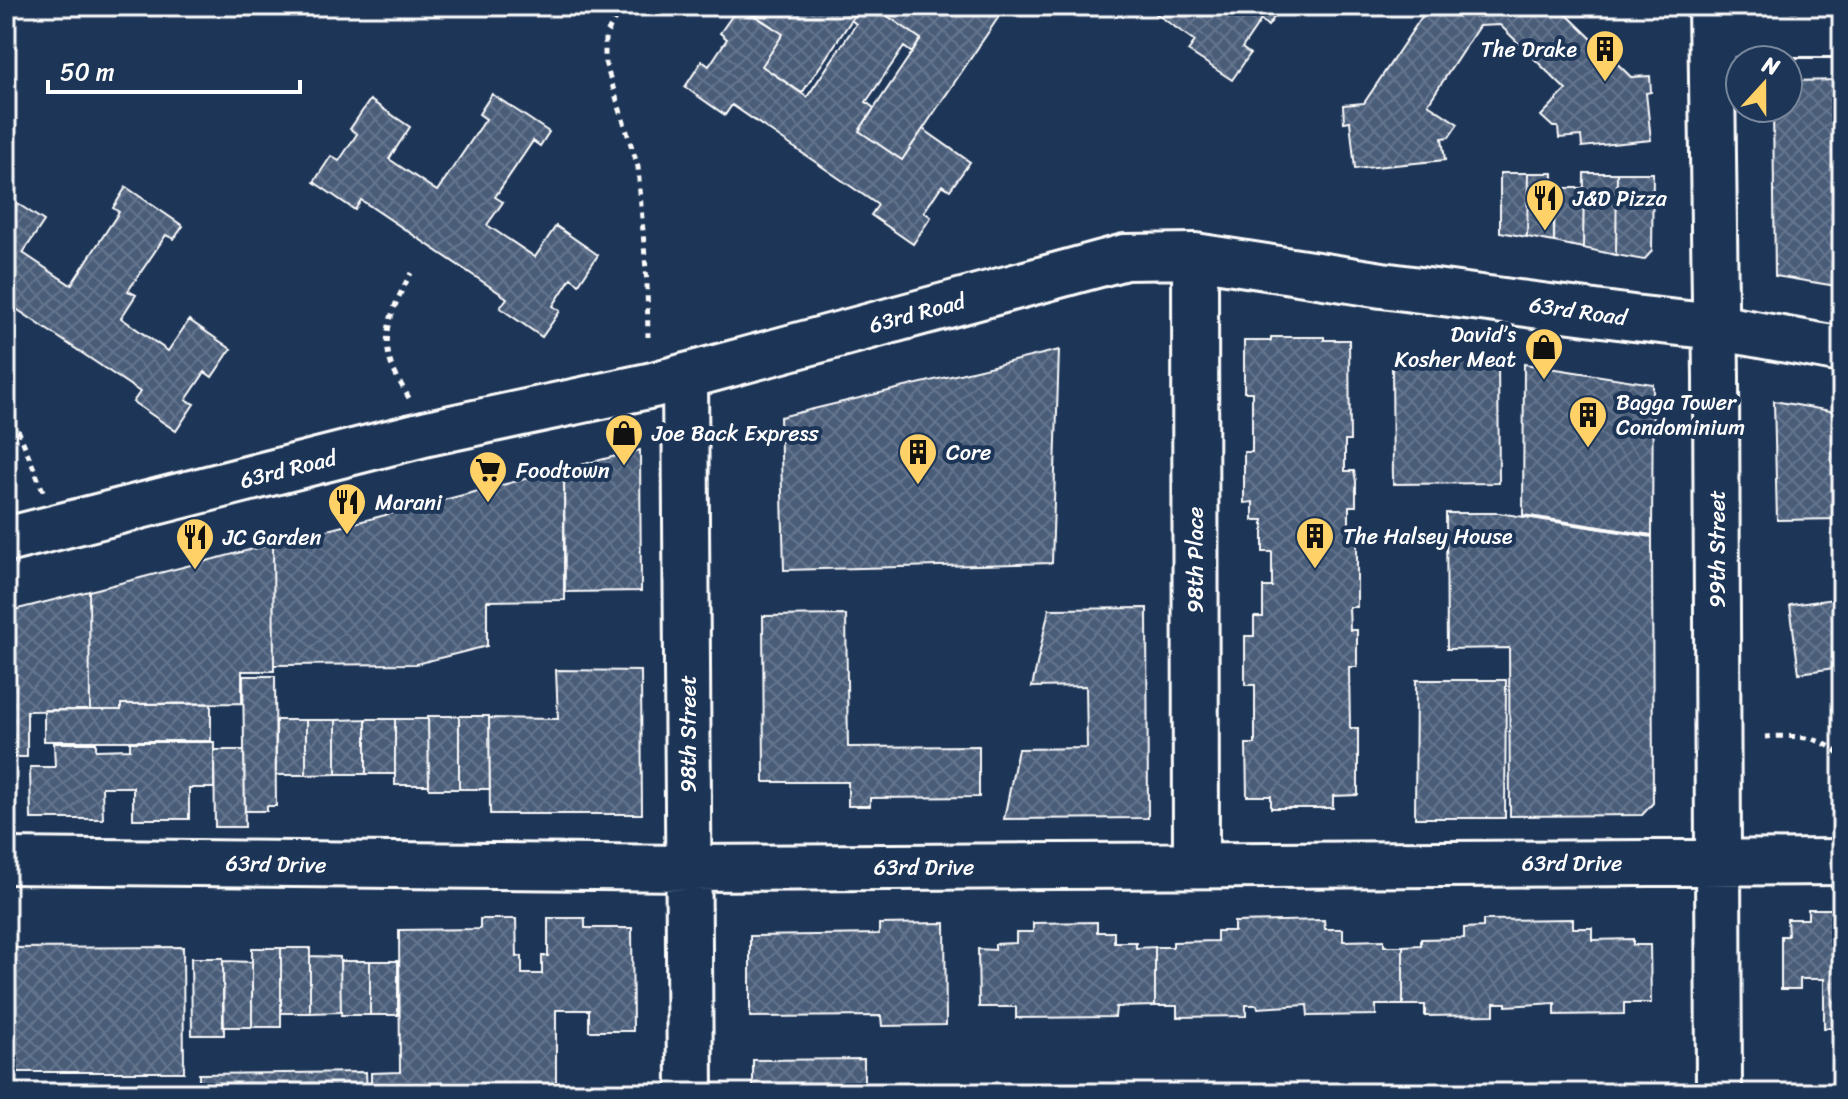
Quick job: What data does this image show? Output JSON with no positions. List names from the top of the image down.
{
  "streets": {
    "street": [
      "63rd Road",
      "99th Street",
      "98th Place",
      "98th Street",
      "63rd Drive"
    ]
  },
  "crossings": [
    ["63rd Road", "99th Street"],
    ["63rd Road", "98th Place"],
    ["63rd Road", "98th Street"],
    ["99th Street", "63rd Drive"],
    ["98th Place", "63rd Drive"],
    ["98th Street", "63rd Drive"]
  ],
  "places": {
    "building": [
      "The Drake",
      "Bagga Tower Condominium",
      "Core",
      "The Halsey House"
    ],
    "restaurant": ["J&D Pizza", "Marani", "JC Garden"],
    "shop": ["David’s Kosher Meat", "Joe Back Express"],
    "supermarket": ["Foodtown"]
  },
  "scale_bar": "50 m",
  "north": "top"
}
